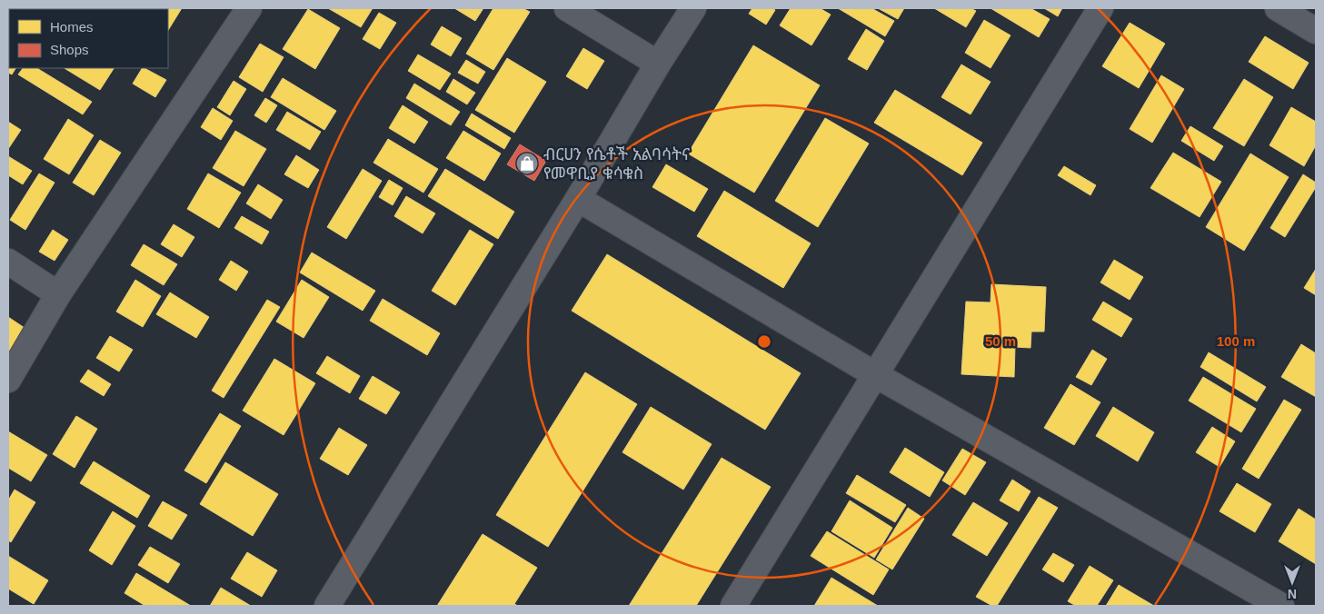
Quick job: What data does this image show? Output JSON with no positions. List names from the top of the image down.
{
  "places": {
    "shop": ["ብርሀን የሴቶች አልባሳትና የመዋቢያ ቁሳቁስ"]
  },
  "legend": ["Homes", "Shops"],
  "north": "bottom",
  "rings": ["50 m", "100 m"]
}
